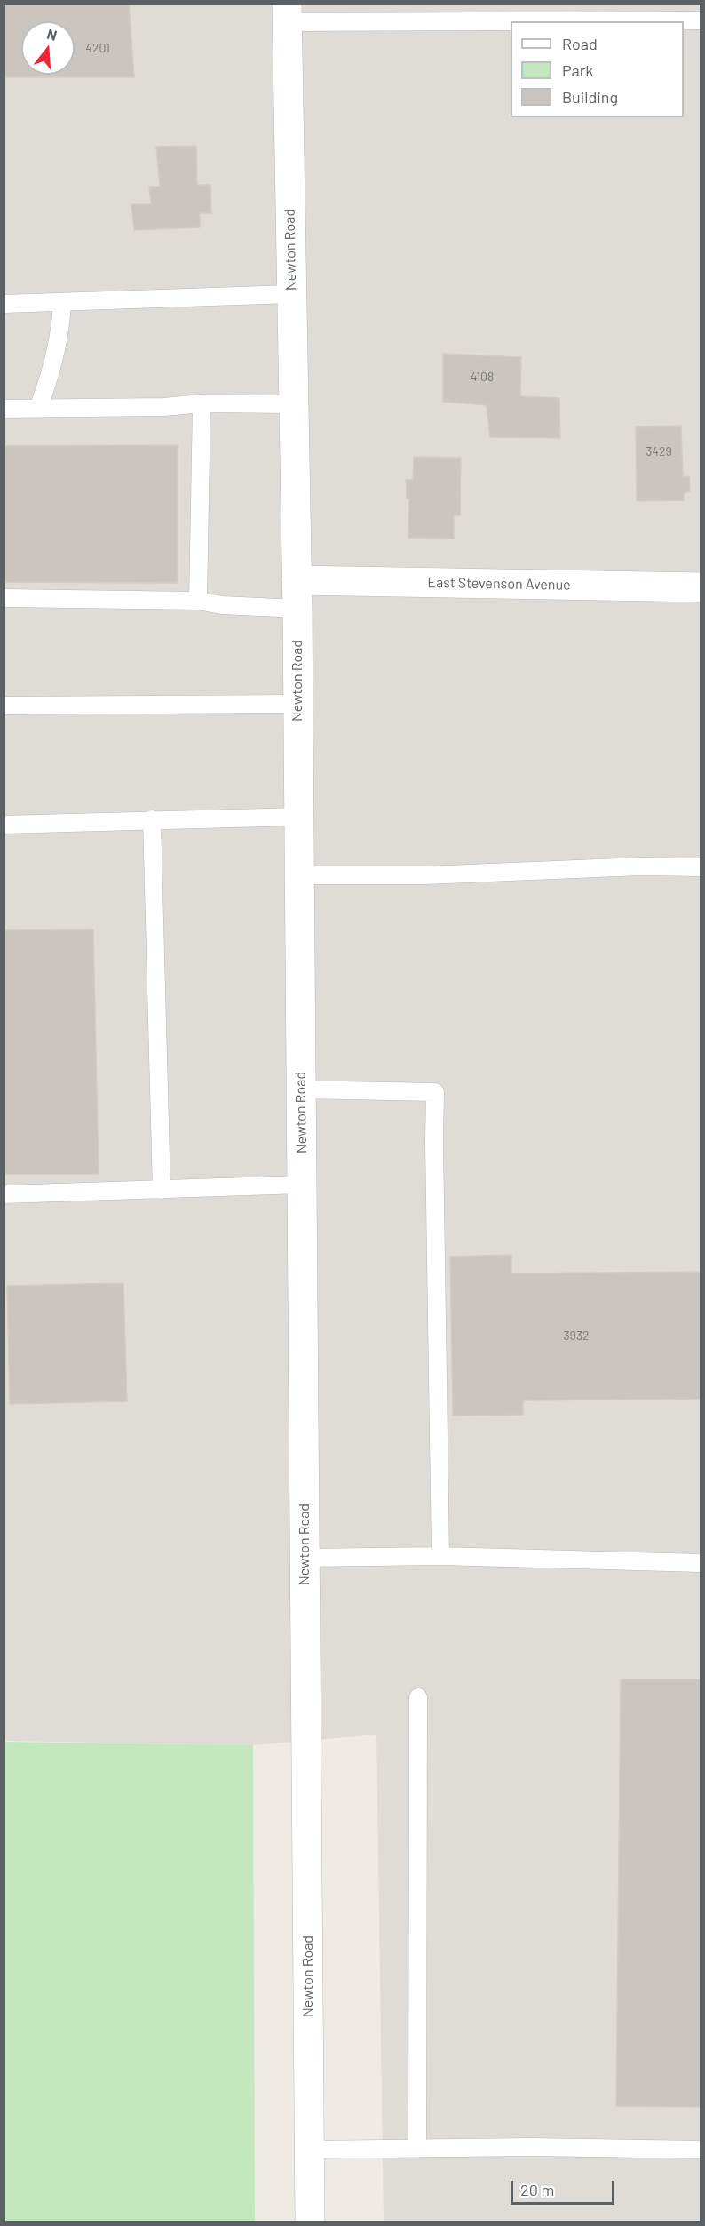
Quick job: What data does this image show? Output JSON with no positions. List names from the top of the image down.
{
  "streets": {
    "street": ["Newton Road", "East Stevenson Avenue"]
  },
  "crossings": [
    ["Newton Road", "East Stevenson Avenue"]
  ],
  "house_numbers": [
    "4201",
    "4108",
    "3429",
    "3932"
  ],
  "legend": ["Road", "Park", "Building"],
  "scale_bar": "20 m",
  "north": "top"
}
